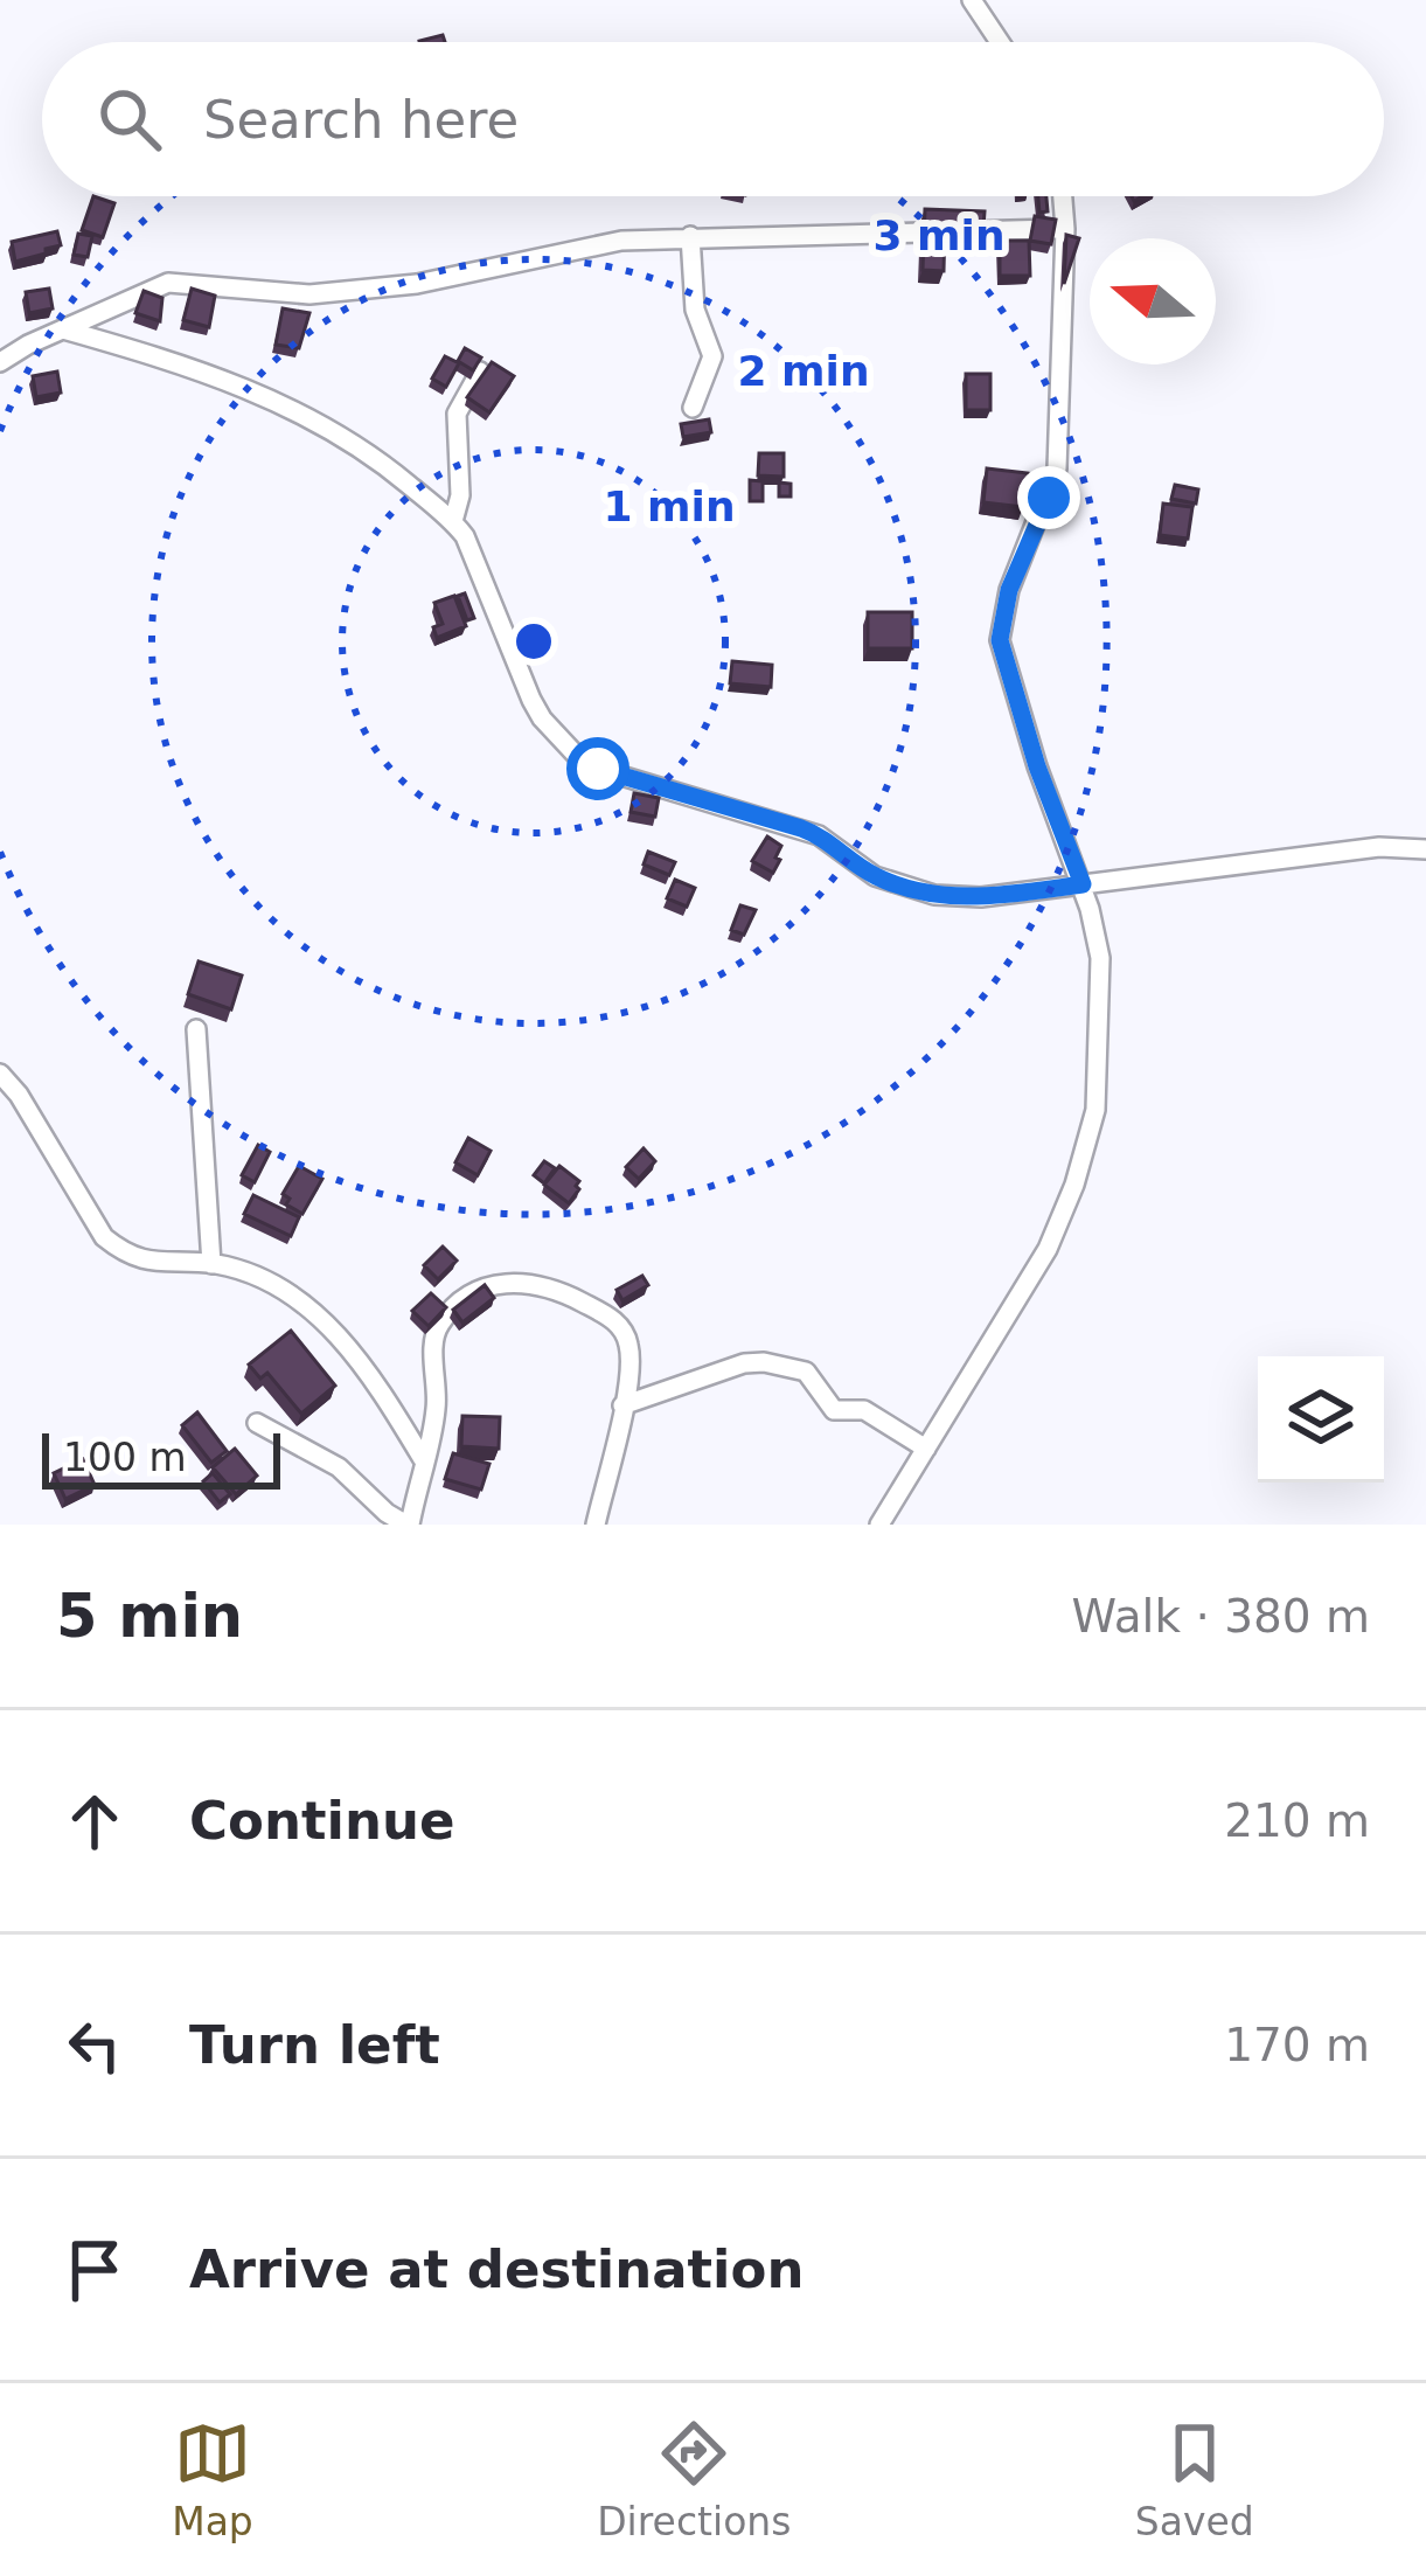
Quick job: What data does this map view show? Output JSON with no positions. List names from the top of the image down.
{
  "scale_bar": "100 m",
  "north": "left",
  "page": {
    "search": "Search here",
    "scale": "100 m",
    "heading": ["5 min", "Walk · 380 m"],
    "list": [
      ["Continue", "210 m"],
      ["Turn left", "170 m"],
      "Arrive at destination"
    ],
    "nav": ["Map", "Directions", "Saved"]
  },
  "rings": ["3 min", "2 min", "1 min"]
}
